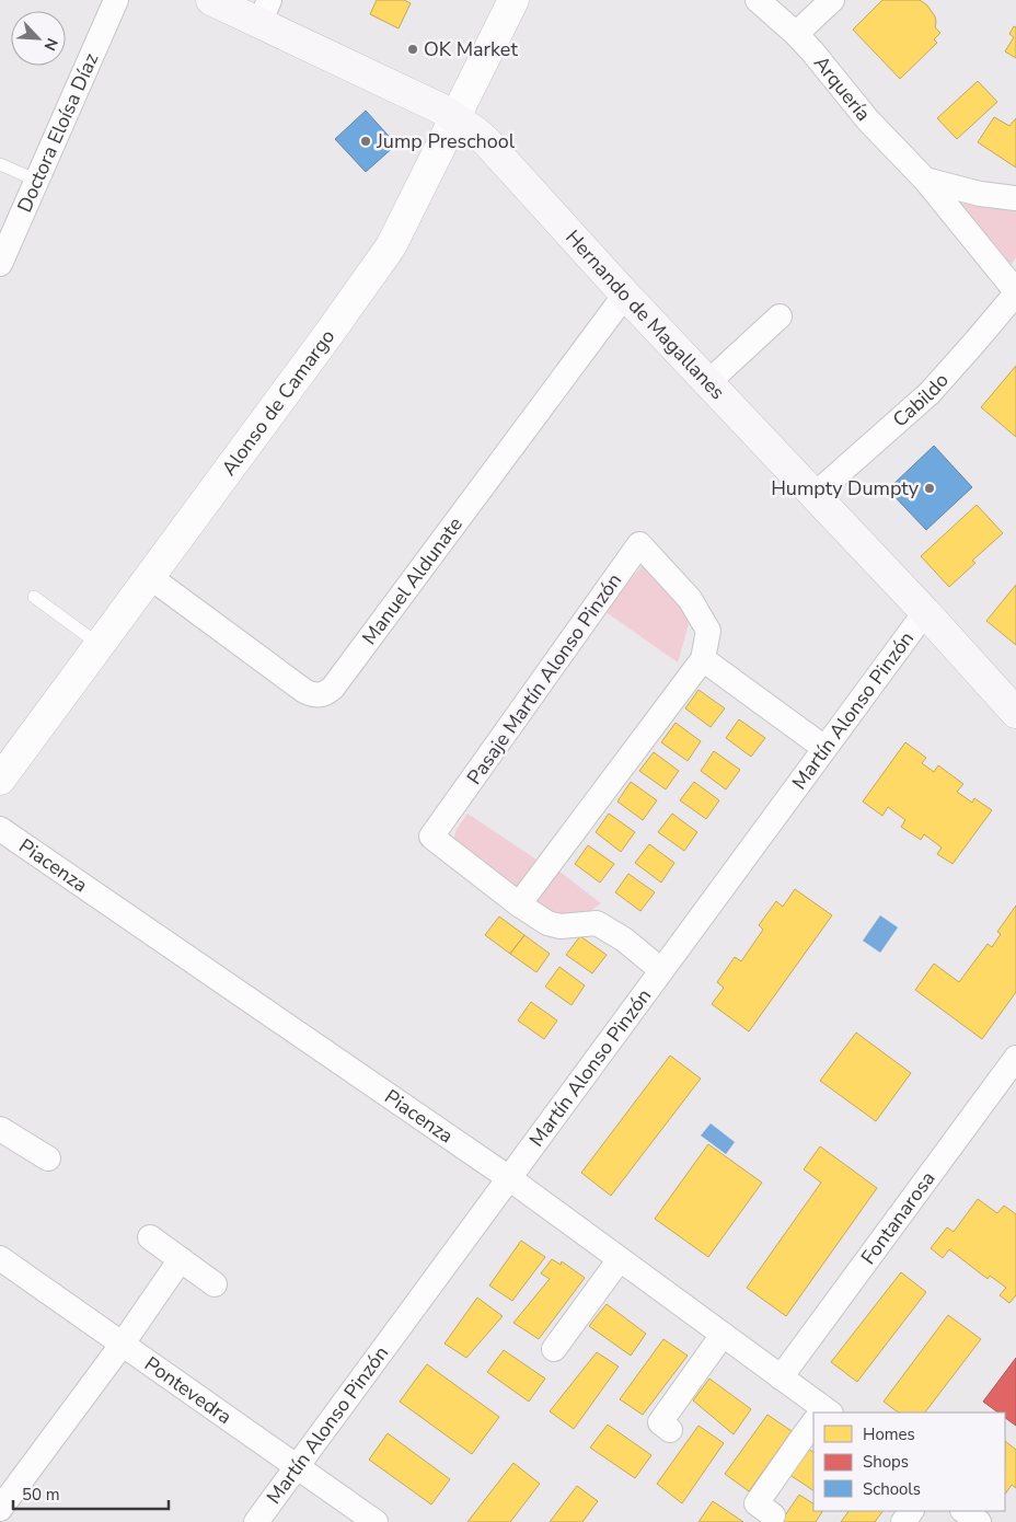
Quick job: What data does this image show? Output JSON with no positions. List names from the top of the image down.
{
  "streets": {
    "main road": ["Hernando de Magallanes"],
    "street": [
      "Arquería",
      "Doctora Eloísa Díaz",
      "Cabildo",
      "Alonso de Camargo",
      "Manuel Aldunate",
      "Pasaje Martín Alonso Pinzón",
      "Martín Alonso Pinzón",
      "Piacenza",
      "Fontanarosa",
      "Pontevedra"
    ]
  },
  "crossings": [
    ["Arquería", "Cabildo"],
    ["Hernando de Magallanes", "Cabildo"],
    ["Hernando de Magallanes", "Alonso de Camargo"],
    ["Hernando de Magallanes", "Manuel Aldunate"],
    ["Hernando de Magallanes", "Martín Alonso Pinzón"],
    ["Alonso de Camargo", "Manuel Aldunate"],
    ["Pasaje Martín Alonso Pinzón", "Martín Alonso Pinzón"],
    ["Martín Alonso Pinzón", "Piacenza"],
    ["Martín Alonso Pinzón", "Pontevedra"],
    ["Piacenza", "Fontanarosa"]
  ],
  "places": ["OK Market", "Jump Preschool", "Humpty Dumpty"],
  "legend": ["Homes", "Shops", "Schools"],
  "scale_bar": "50 m",
  "north": "bottom right"
}
